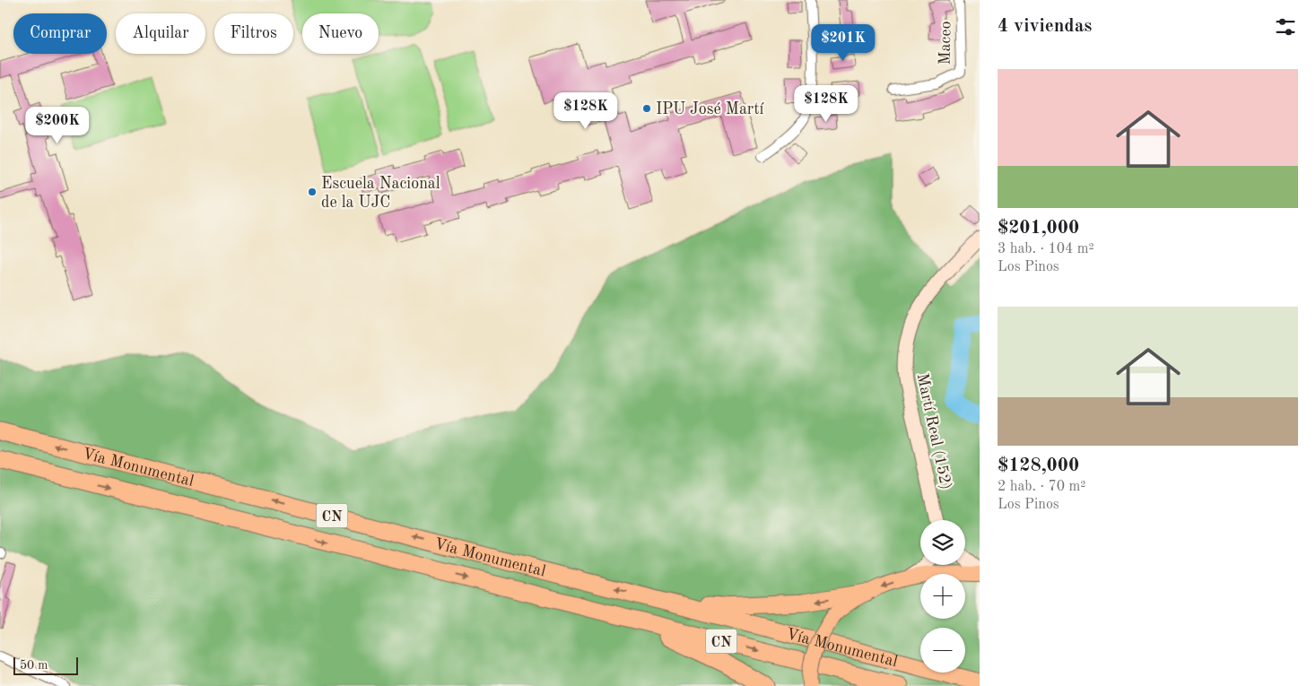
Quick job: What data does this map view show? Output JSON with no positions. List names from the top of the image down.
{
  "streets": {
    "highway": ["Vía Monumental", "CN"],
    "main road": ["Martí Real (152)"],
    "street": ["Maceo"]
  },
  "places": ["IPU José Martí", "Escuela Nacional de la UJC"],
  "scale_bar": "50 m",
  "page": {
    "heading": "4 viviendas",
    "chip": [
      "Comprar",
      "Alquilar",
      "Filtros",
      "Nuevo"
    ],
    "price": [
      "$201K",
      "$128K",
      "$128K",
      "$200K"
    ],
    "list": [
      {
        "name": "$201,000",
        "note": "3 hab. · 104 m² · Los Pinos"
      },
      {
        "name": "$128,000",
        "note": "2 hab. · 70 m² · Los Pinos"
      }
    ],
    "map_buttons": ["+", "−"],
    "scale": "50 m"
  }
}
